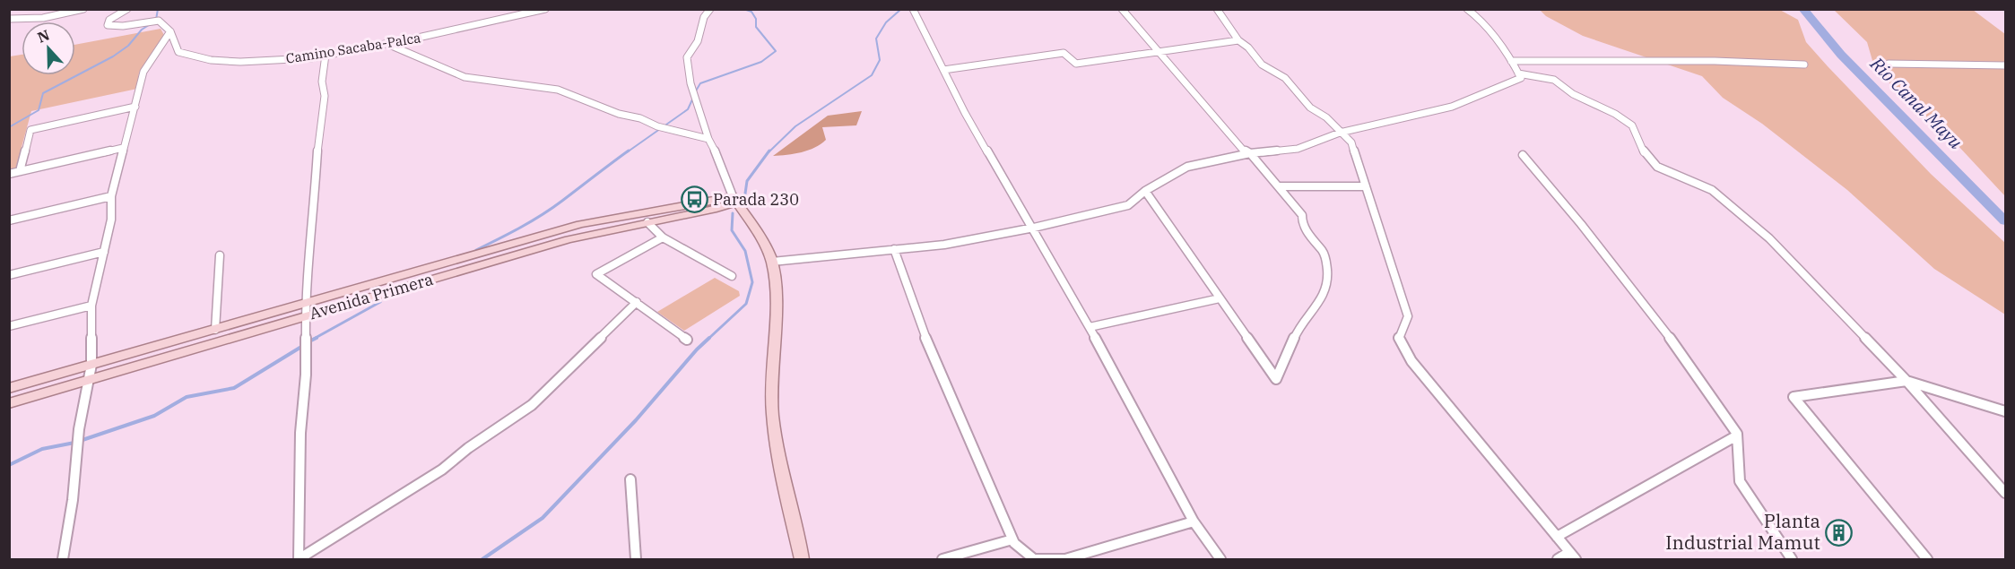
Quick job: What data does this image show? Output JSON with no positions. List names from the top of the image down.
{
  "streets": {
    "main road": ["Avenida Primera"],
    "street": ["Camino Sacaba-Palca"]
  },
  "water": ["Rio Canal Mayu"],
  "places": {
    "bus stop": ["Parada 230"],
    "building": ["Planta Industrial Mamut"]
  },
  "north": "top"
}
